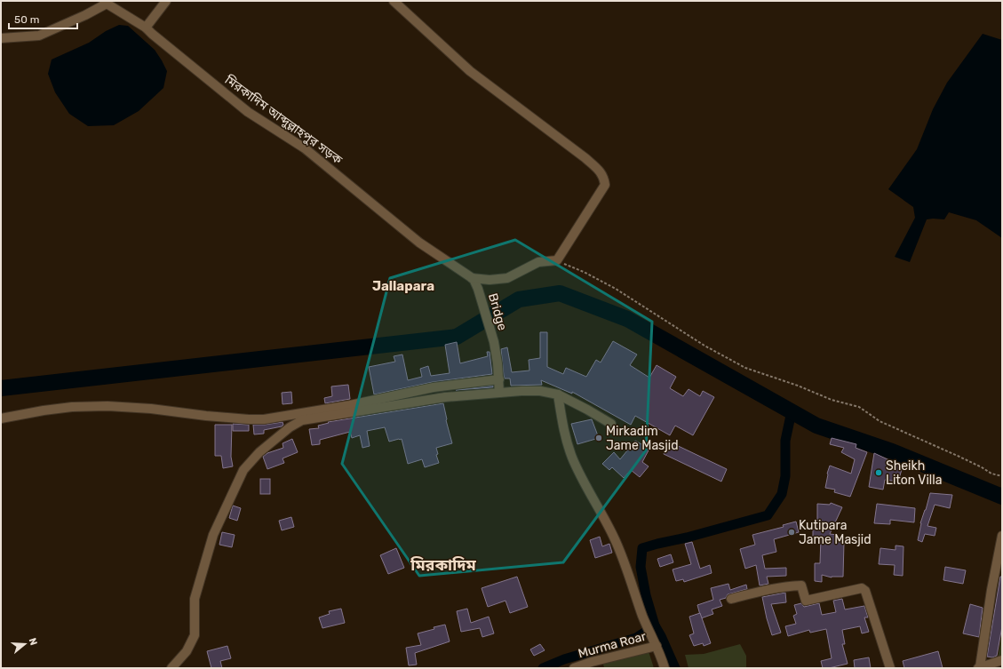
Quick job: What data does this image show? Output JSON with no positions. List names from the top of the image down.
{
  "streets": {
    "street": ["মিরকাদিম আব্দুল্লাহপুর সড়ক", "Bridge", "Murma Roar"]
  },
  "crossings": [
    ["মিরকাদিম আব্দুল্লাহপুর সড়ক", "Bridge"]
  ],
  "districts": ["Jallapara", "মিরকাদিম"],
  "places": ["Mirkadim Jame Masjid", "Sheikh Liton Villa", "Kutipara Jame Masjid"],
  "scale_bar": "50 m",
  "north": "right"
}
